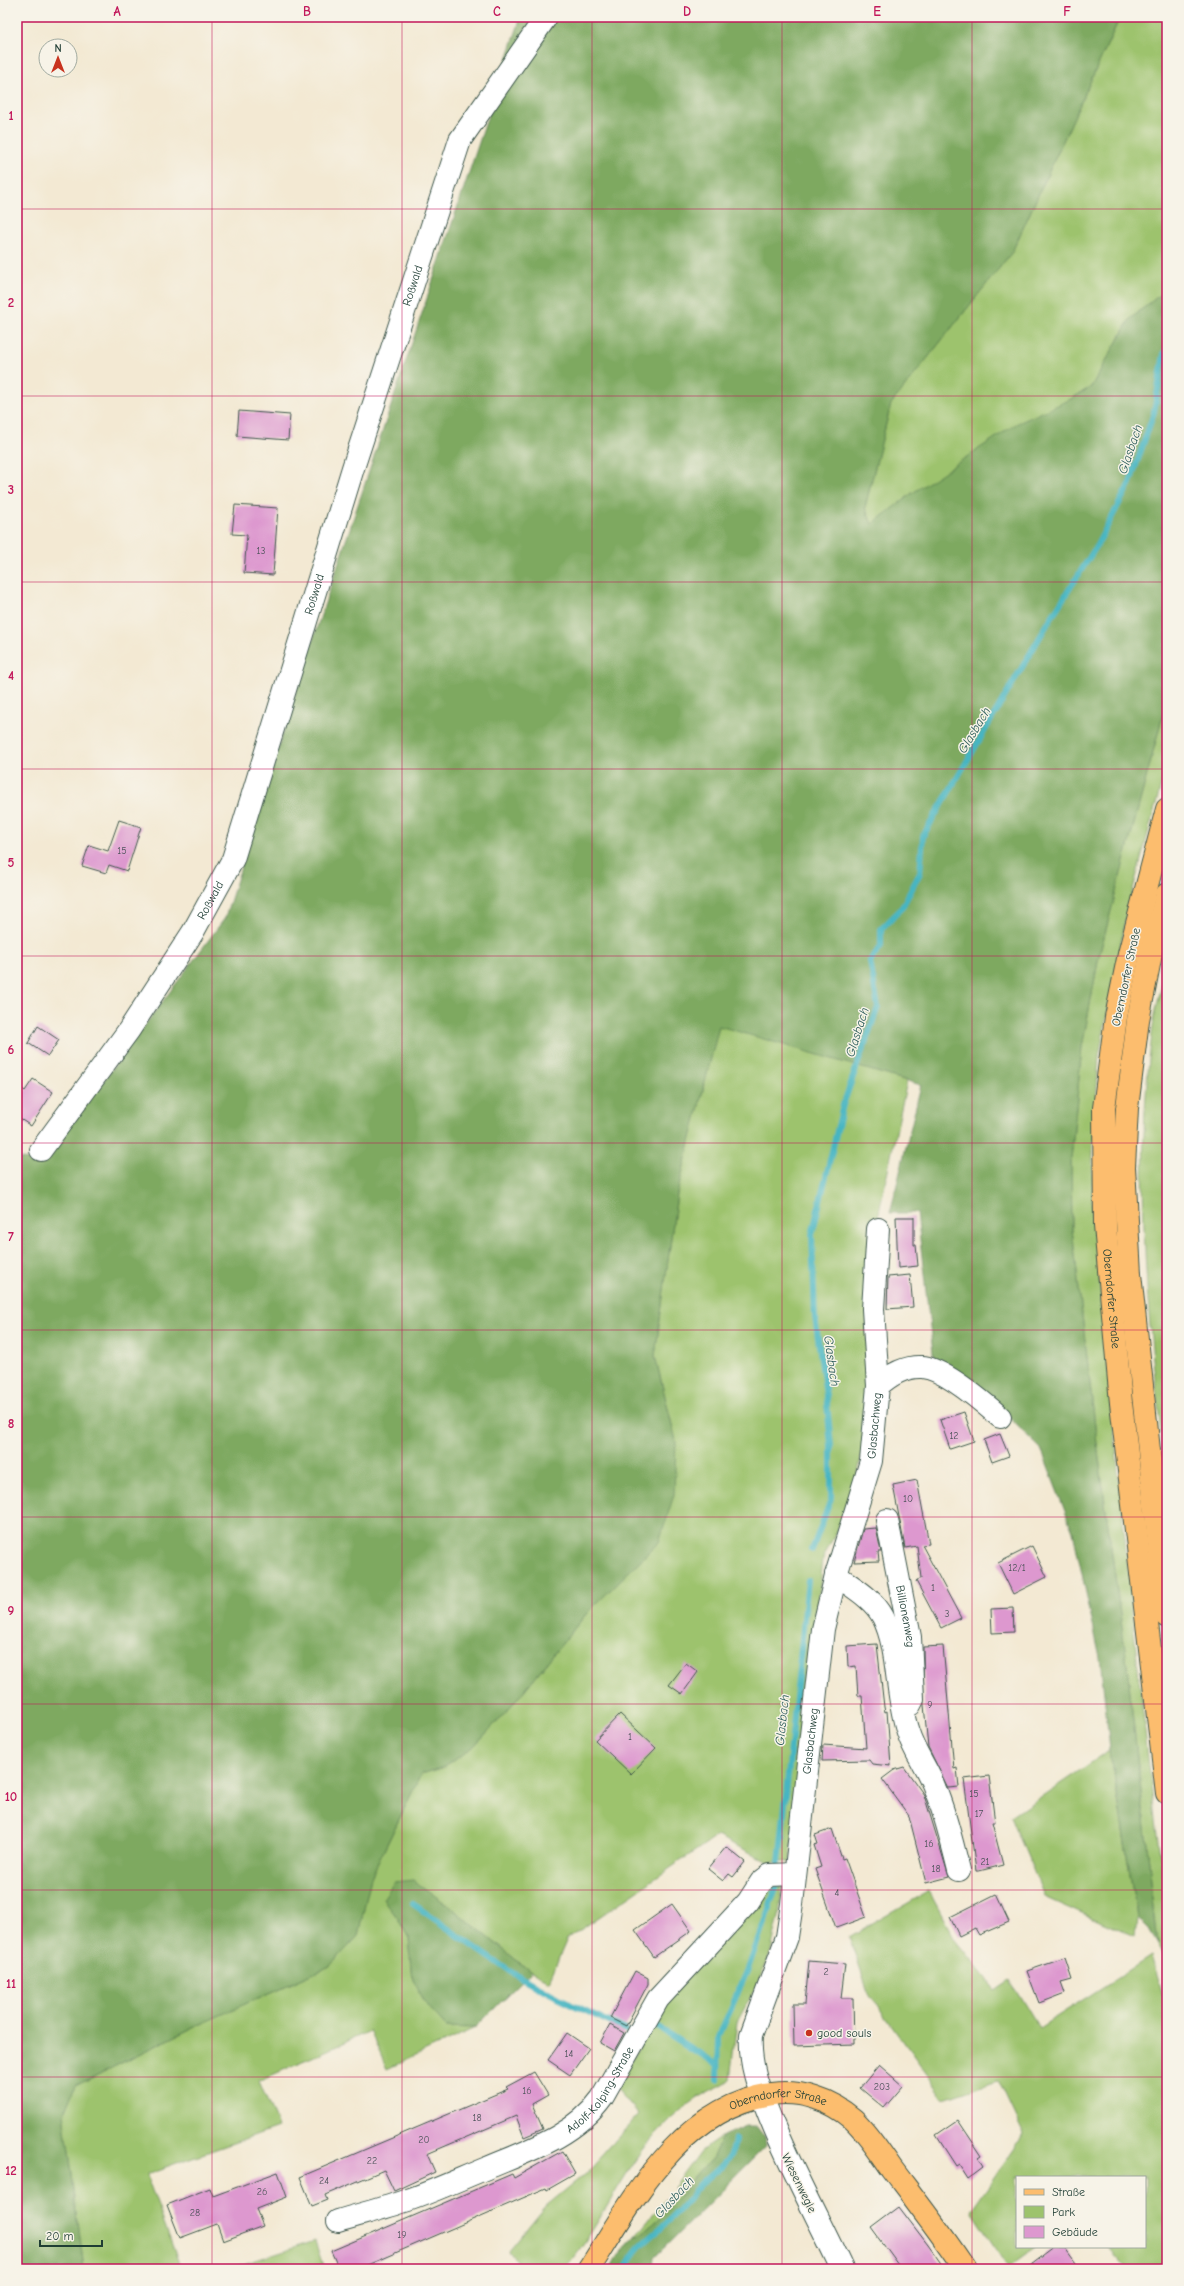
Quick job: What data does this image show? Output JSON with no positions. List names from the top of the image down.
{
  "streets": {
    "main road": ["Oberndorfer Straße"],
    "street": [
      "Roßwald",
      "Glasbachweg",
      "Billionenweg",
      "Adolf-Kolping-Straße",
      "Wiesenwegle"
    ]
  },
  "crossings": [
    ["Oberndorfer Straße", "Glasbachweg"],
    ["Oberndorfer Straße", "Wiesenwegle"],
    ["Glasbachweg", "Billionenweg"],
    ["Glasbachweg", "Adolf-Kolping-Straße"],
    ["Glasbachweg", "Wiesenwegle"]
  ],
  "water": ["Glasbach"],
  "places": ["good souls"],
  "house_numbers": [
    "13",
    "15",
    "12",
    "10",
    "12/1",
    "1",
    "3",
    "9",
    "1",
    "15",
    "17",
    "16",
    "21",
    "18",
    "4",
    "2",
    "14",
    "203",
    "16",
    "18",
    "20",
    "22",
    "24",
    "26",
    "28",
    "19"
  ],
  "legend": ["Straße", "Park", "Gebäude"],
  "scale_bar": "20 m",
  "north": "top",
  "grid": {
    "columns": [
      "A",
      "B",
      "C",
      "D",
      "E",
      "F"
    ],
    "rows": [
      "1",
      "2",
      "3",
      "4",
      "5",
      "6",
      "7",
      "8",
      "9",
      "10",
      "11",
      "12"
    ]
  }
}
